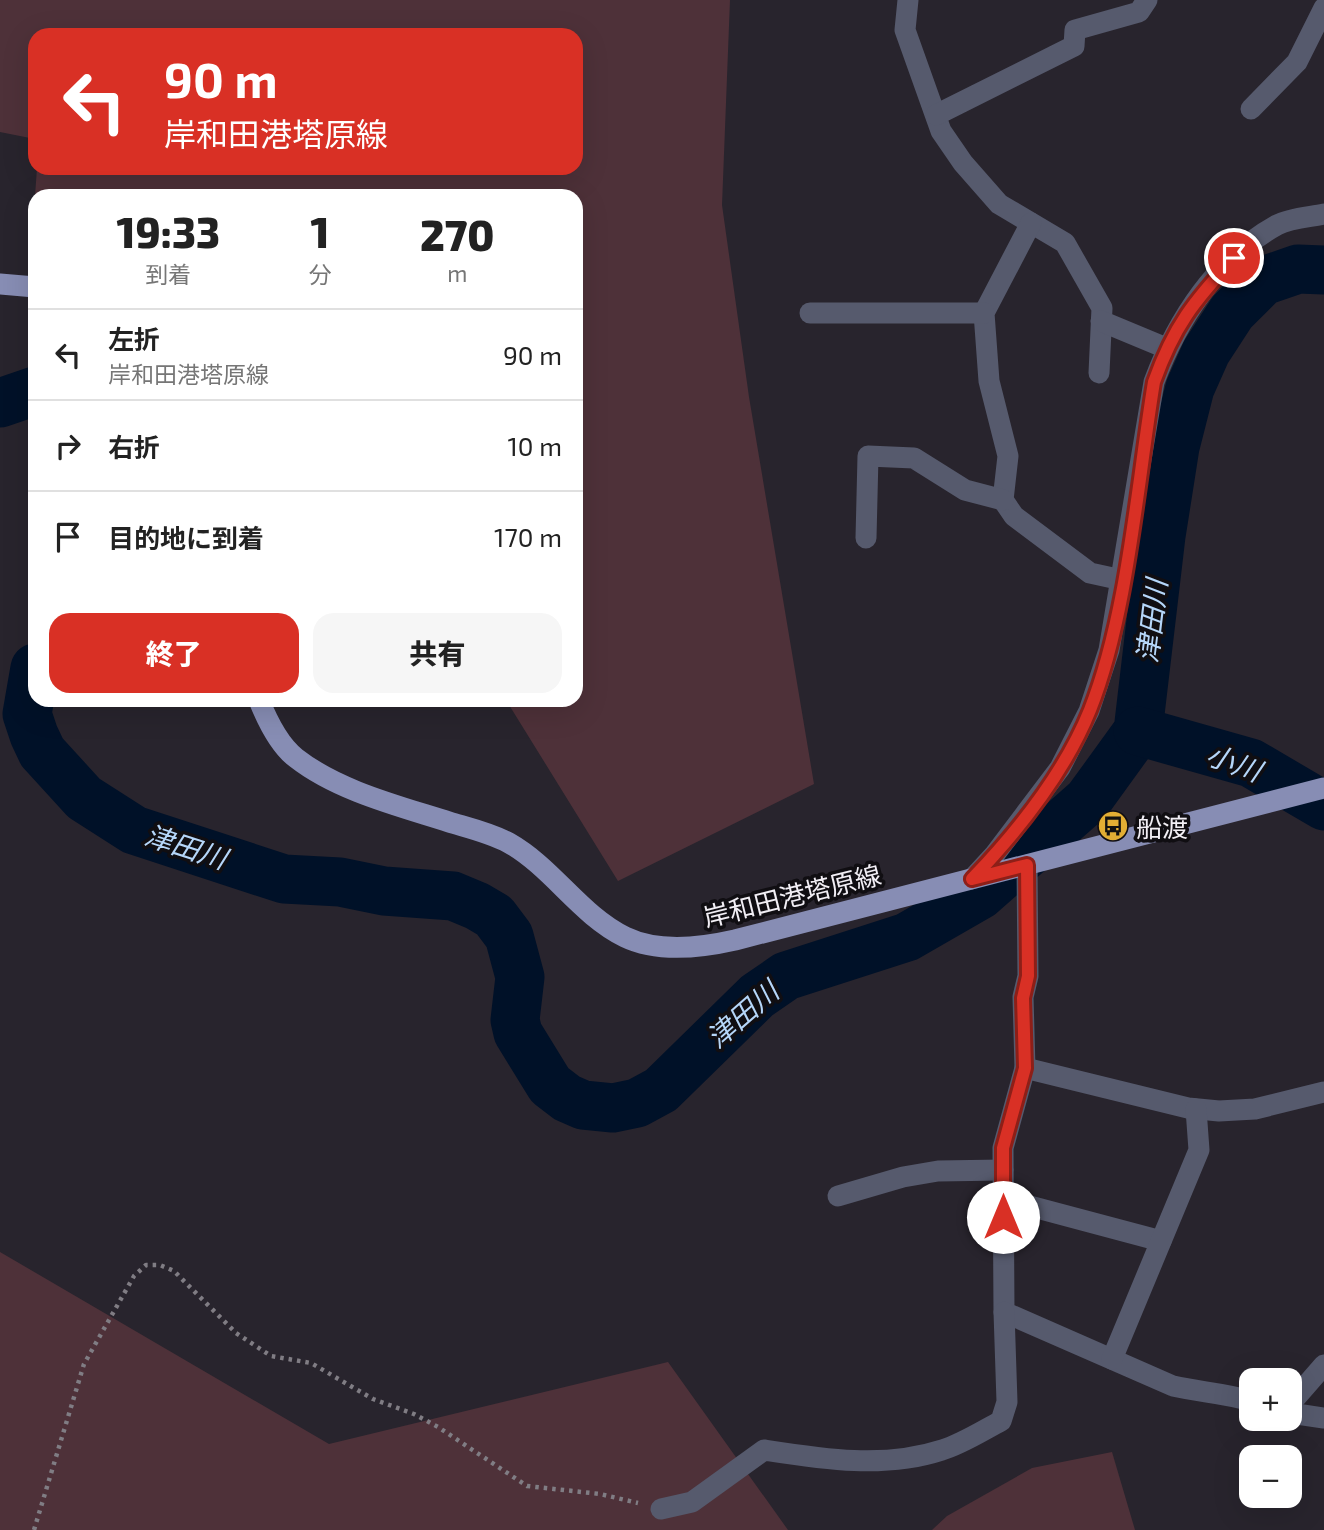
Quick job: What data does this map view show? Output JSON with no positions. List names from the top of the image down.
{
  "streets": {
    "main road": ["岸和田港塔原線"]
  },
  "water": ["津田川", "小川"],
  "places": {
    "bus stop": ["船渡"]
  },
  "page": {
    "turn": ["90 m", "岸和田港塔原線"],
    "eta": [
      "19:33",
      "到着",
      "1",
      "分",
      "270",
      "m"
    ],
    "list": [
      {
        "name": "左折",
        "note": "岸和田港塔原線",
        "value": "90 m"
      },
      {
        "name": "右折",
        "value": "10 m"
      },
      {
        "name": "目的地に到着",
        "value": "170 m"
      }
    ],
    "buttons": ["終了", "共有"],
    "map_buttons": ["+", "−"]
  }
}
